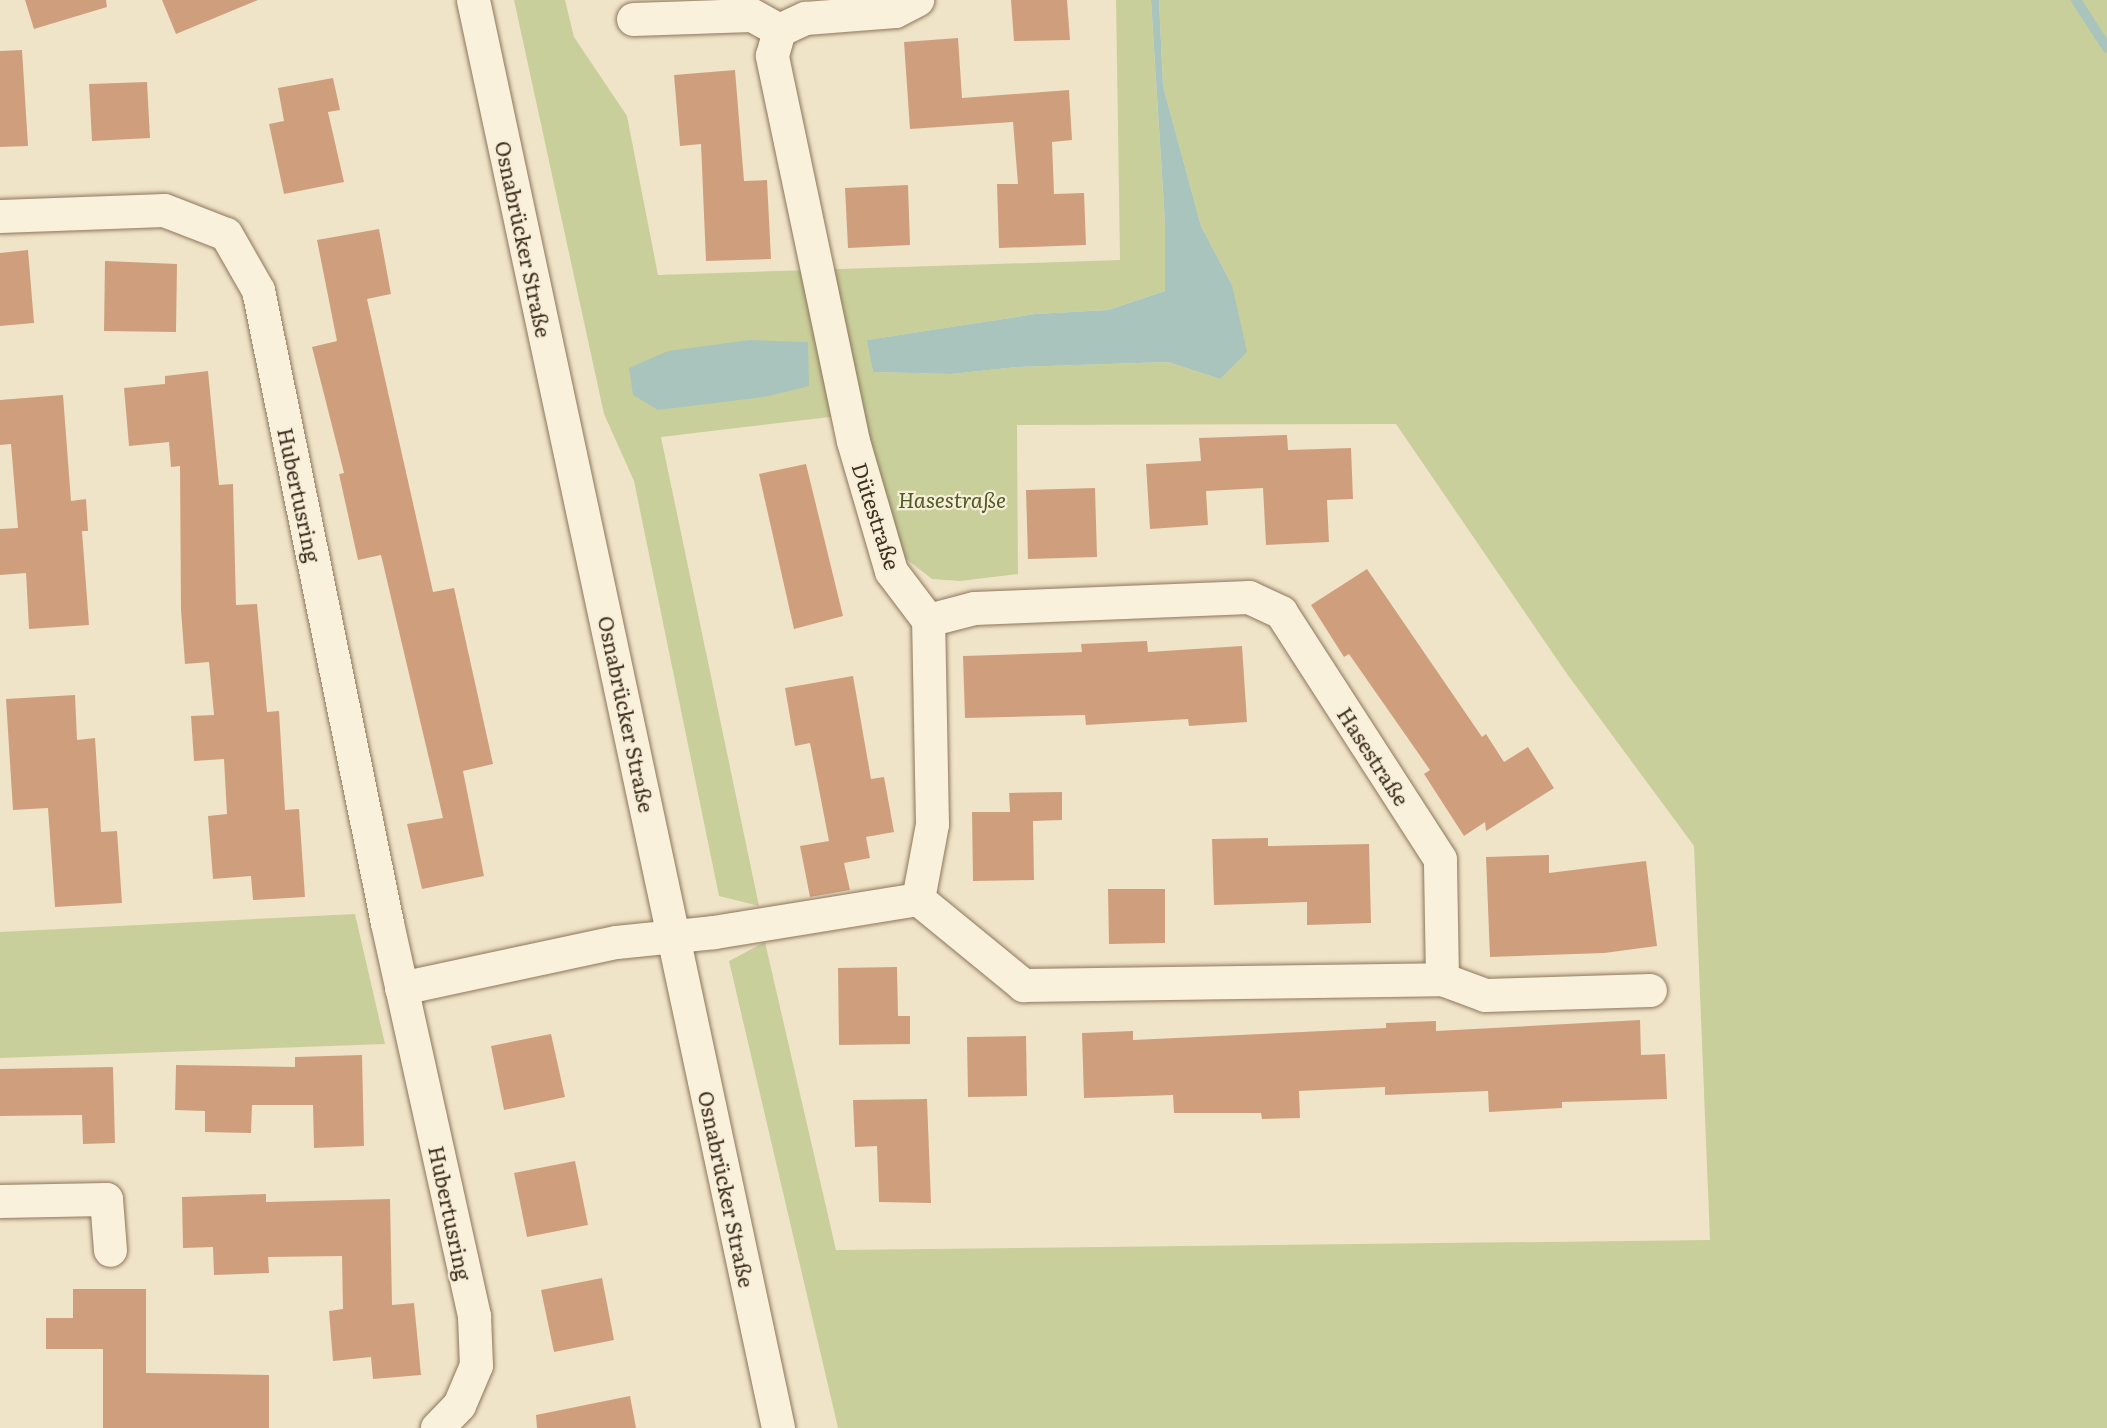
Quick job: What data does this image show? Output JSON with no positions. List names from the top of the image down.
{
  "streets": {
    "street": [
      "Osnabrücker Straße",
      "Hubertusring",
      "Dütestraße",
      "Hasestraße"
    ]
  },
  "crossings": [
    ["Dütestraße", "Hasestraße"]
  ],
  "parks": ["Hasestraße"]
}
